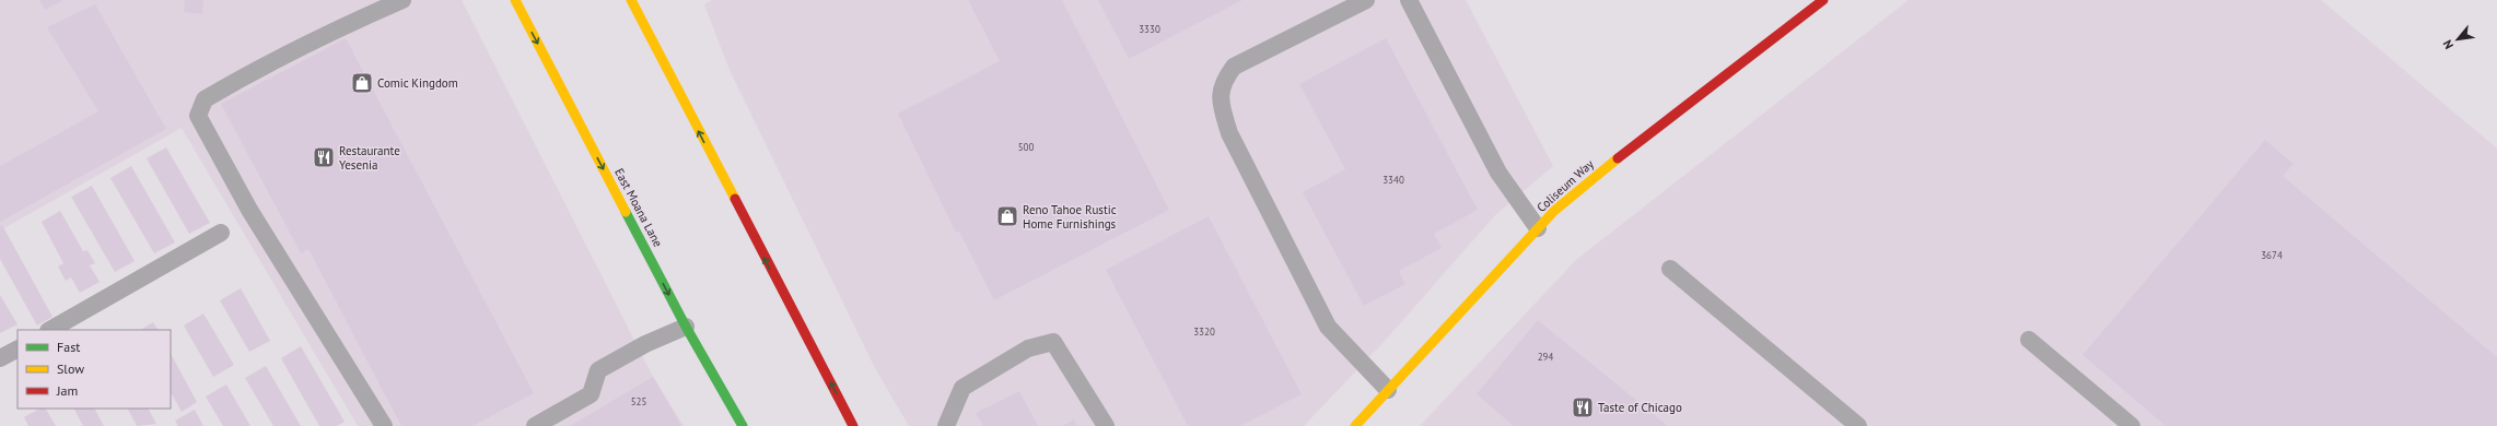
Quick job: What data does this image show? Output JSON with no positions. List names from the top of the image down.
{
  "streets": {
    "main road": ["Coliseum Way", "East Moana Lane"]
  },
  "one_way": ["East Moana Lane"],
  "places": {
    "shop": ["Comic Kingdom", "Reno Tahoe Rustic Home Furnishings"],
    "restaurant": ["Restaurante Yesenia", "Taste of Chicago"]
  },
  "house_numbers": [
    "3330",
    "500",
    "3340",
    "3674",
    "3320",
    "294",
    "525"
  ],
  "legend": ["Fast", "Slow", "Jam"],
  "north": "bottom left"
}
